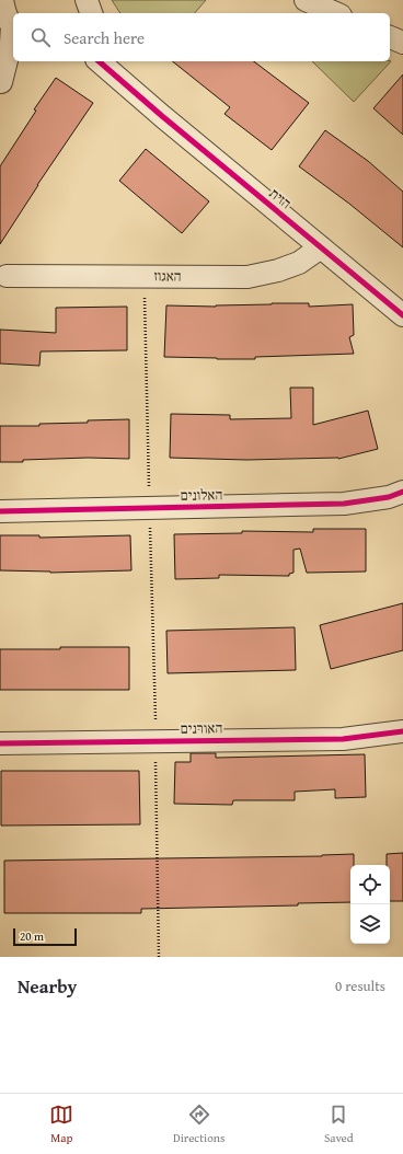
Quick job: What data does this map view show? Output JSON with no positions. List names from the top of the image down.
{
  "streets": {
    "street": [
      "הזית",
      "האגוז",
      "האלונים",
      "האורנים"
    ]
  },
  "crossings": [
    ["הזית", "האגוז"]
  ],
  "scale_bar": "20 m",
  "page": {
    "search": "Search here",
    "scale": "20 m",
    "heading": ["Nearby", "0 results"],
    "nav": ["Map", "Directions", "Saved"]
  }
}
